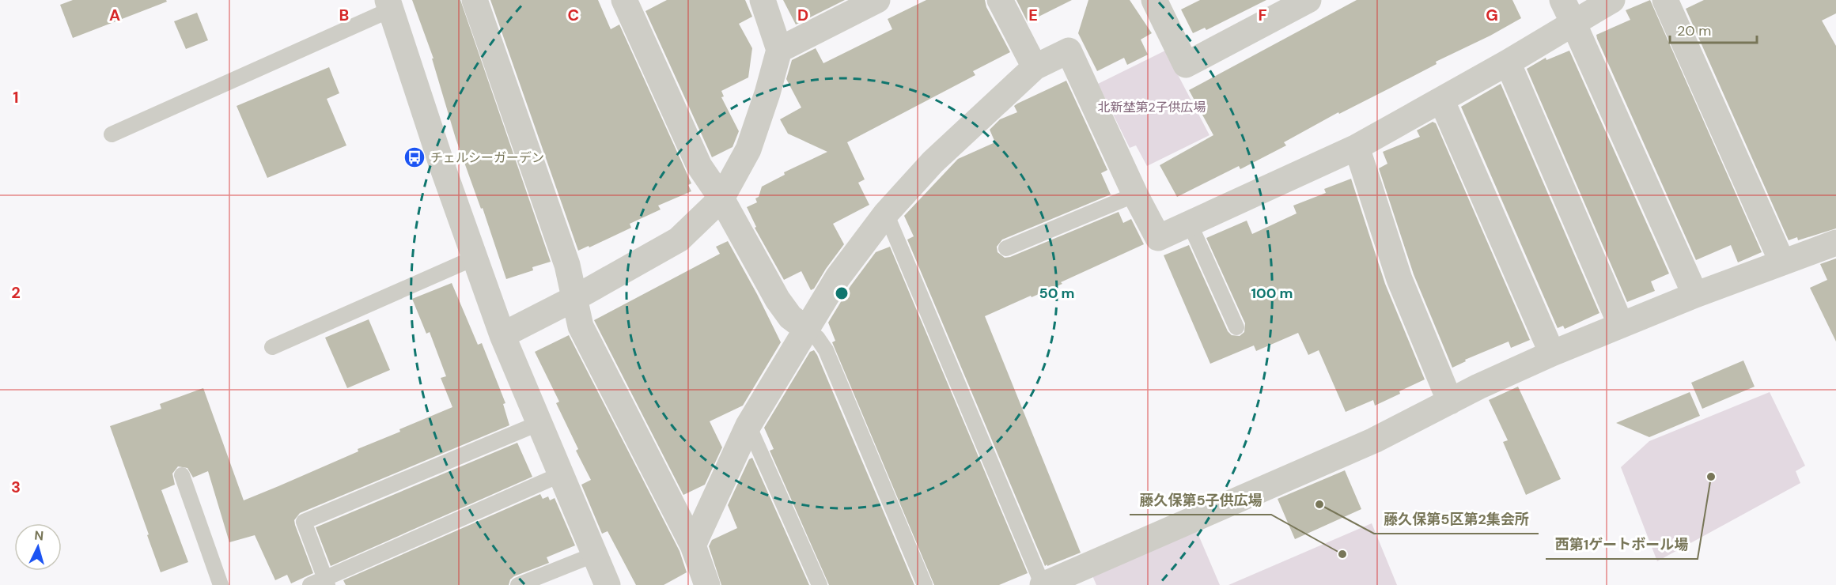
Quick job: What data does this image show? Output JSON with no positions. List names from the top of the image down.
{
  "parks": ["北新埜第2子供広場"],
  "places": {
    "bus stop": ["チェルシーガーデン"],
    "other": ["西第1ゲートボール場", "藤久保第5区第2集会所", "藤久保第5子供広場"]
  },
  "scale_bar": "20 m",
  "north": "top",
  "grid": {
    "columns": [
      "A",
      "B",
      "C",
      "D",
      "E",
      "F",
      "G"
    ],
    "rows": ["1", "2", "3"]
  },
  "rings": ["50 m", "100 m"]
}
